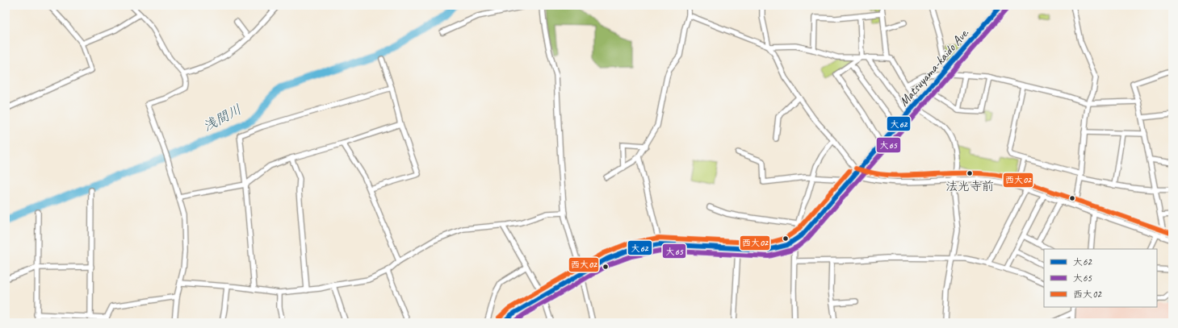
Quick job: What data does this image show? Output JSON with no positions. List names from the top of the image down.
{
  "streets": {
    "main road": ["Matsuyama-kaido Ave."]
  },
  "water": ["浅間川"],
  "places": ["法光寺前"],
  "lines": ["transit line 大62", "transit line 大65", "transit line 西大02"],
  "legend": ["大62", "大65", "西大02"]
}
